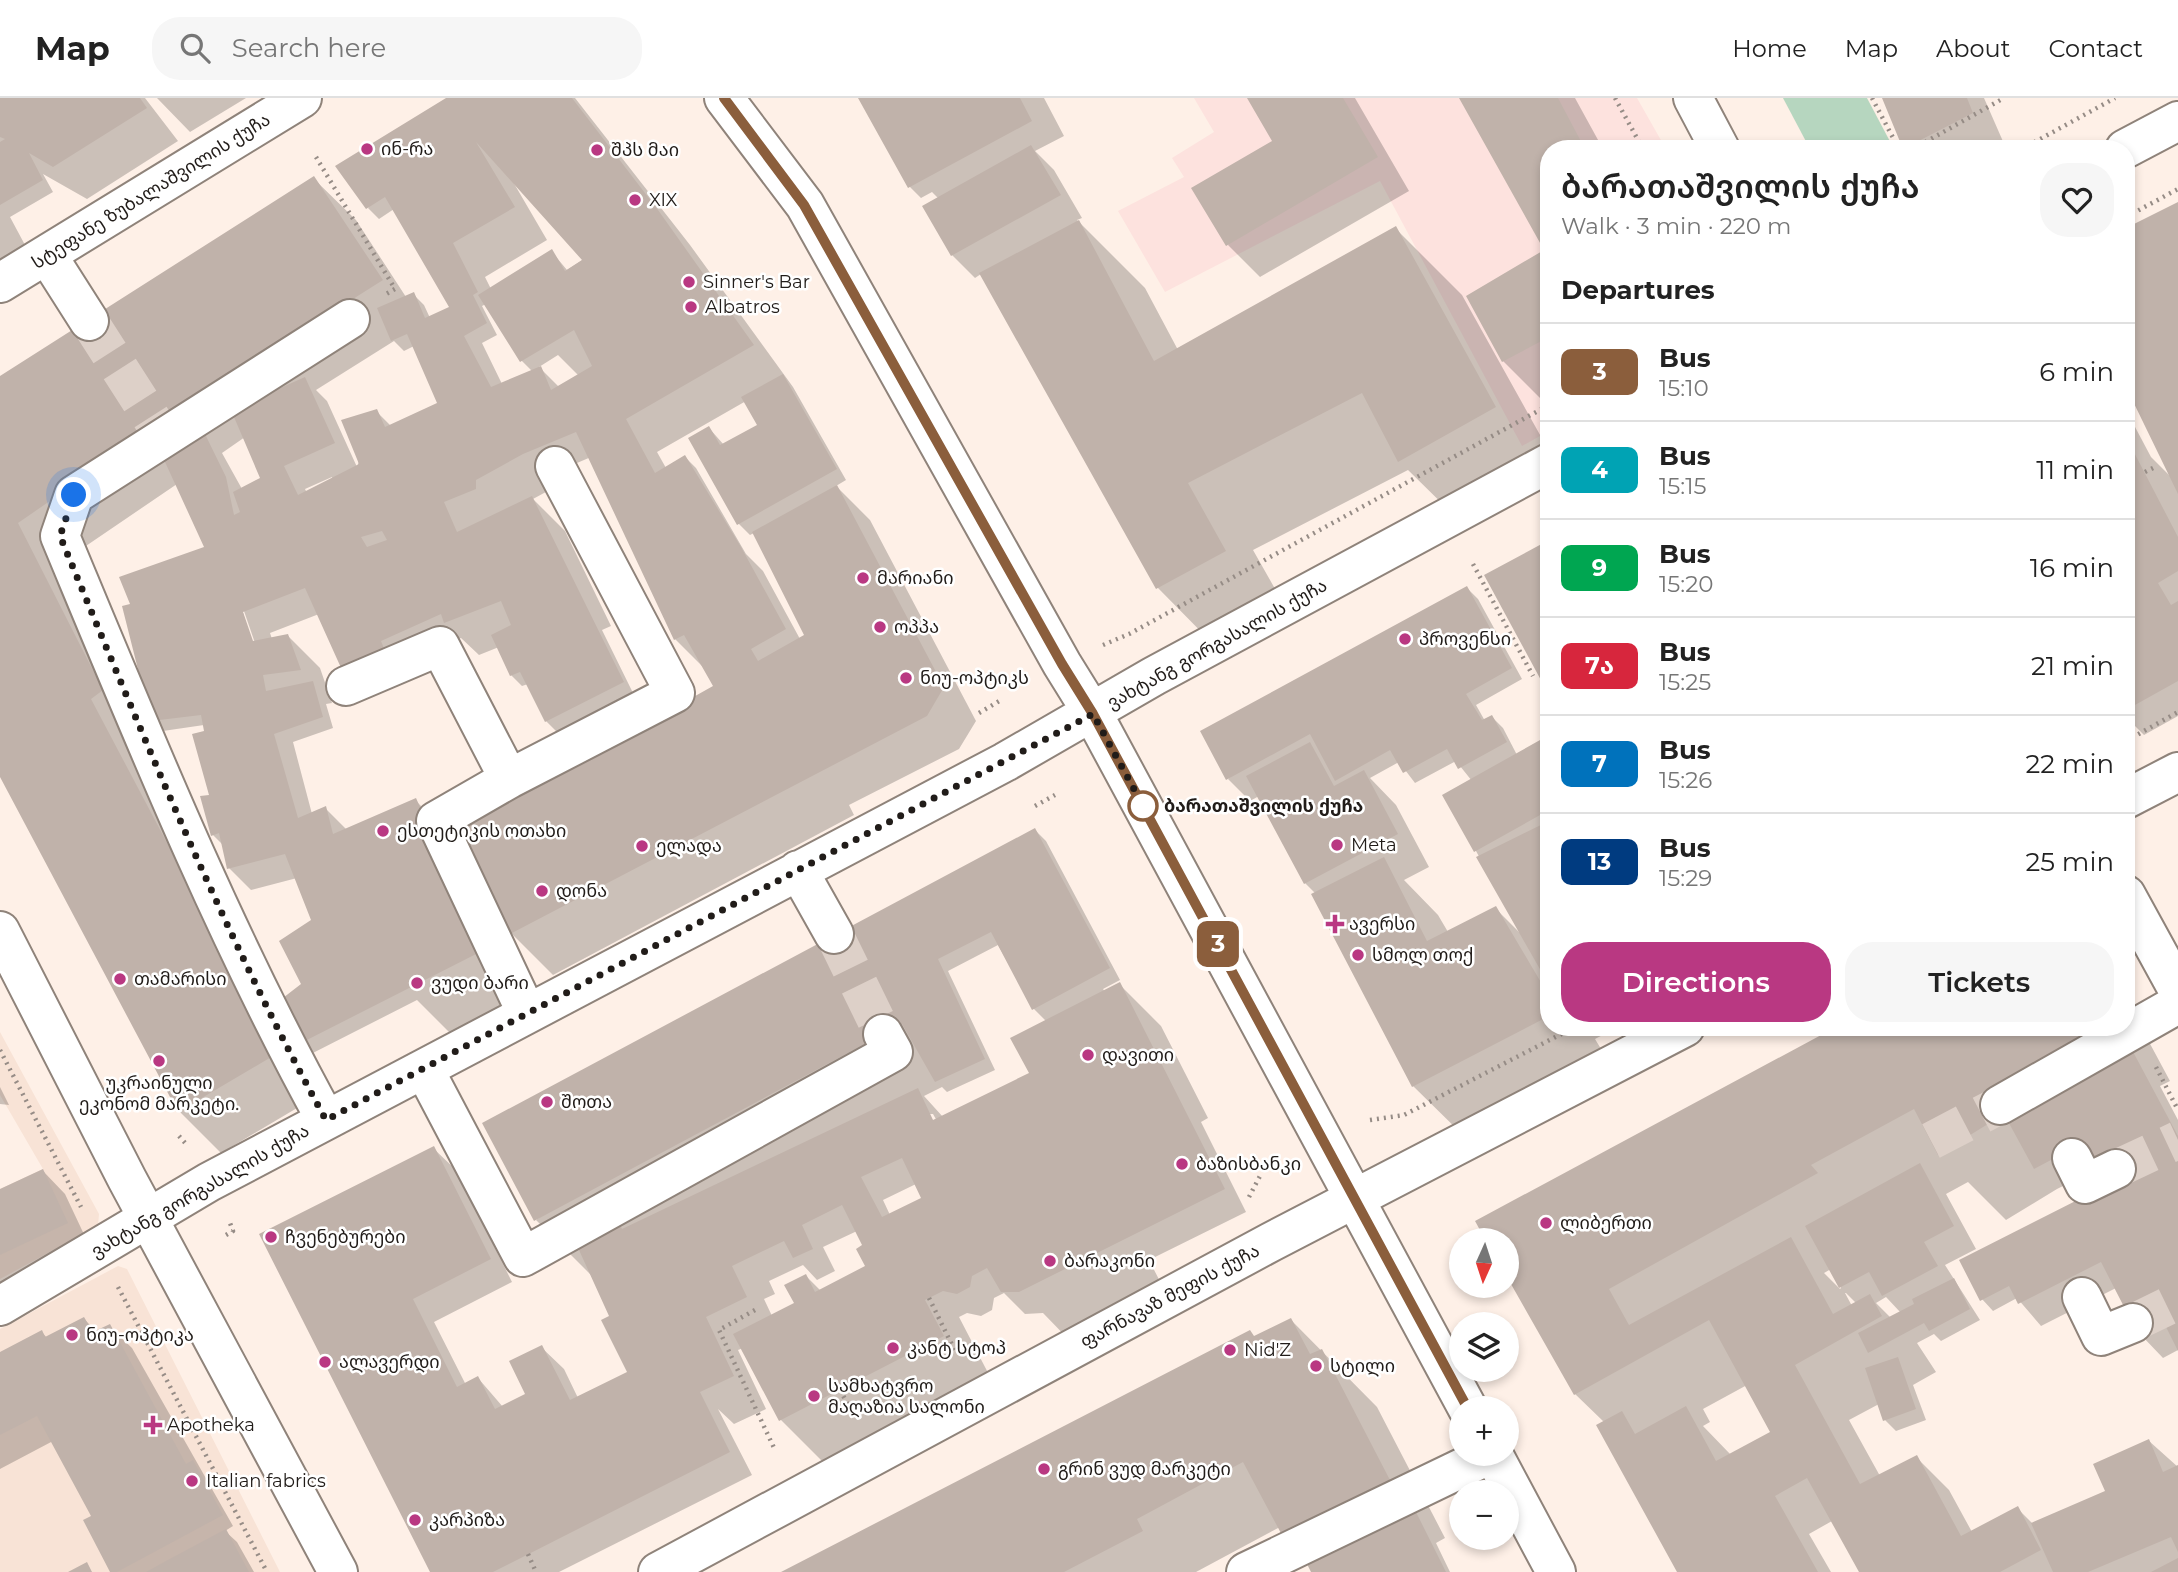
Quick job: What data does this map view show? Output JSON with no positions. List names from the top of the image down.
{
  "streets": {
    "street": ["სტეფანე ზუბალაშვილის ქუჩა", "ვახტანგ გორგასალის ქუჩა", "ფარნავაზ მეფის ქუჩა"]
  },
  "places": {
    "other": [
      "ინ-რა",
      "შპს მაი",
      "XIX",
      "Sinner's Bar",
      "Albatros",
      "მარიანი",
      "ოპპა",
      "პროვენსი",
      "ნიუ-ოპტიკს",
      "ბარათაშვილის ქუჩა",
      "ესთეტიკის ოთახი",
      "Meta",
      "ელადა",
      "დონა",
      "სმოლ თოქ",
      "თამარისი",
      "ვუდი ბარი",
      "დავითი",
      "უკრაინული ეკონომ მარკეტი.",
      "შოთა",
      "ბაზისბანკი",
      "ლიბერთი",
      "ჩვენებურები",
      "ბარაკონი",
      "ნიუ-ოპტიკა",
      "კანტ სტოპ",
      "Nid'Z",
      "ალავერდი",
      "სტილი",
      "სამხატვრო მაღაზია სალონი",
      "გრინ ვუდ მარკეტი",
      "Italian fabrics",
      "კარპიზა"
    ],
    "health": ["ავერსი", "Apotheka"]
  },
  "lines": ["bus line 3"],
  "north": "bottom",
  "page": {
    "header": "Map",
    "search": "Search here",
    "nav": [
      "Home",
      "Map",
      "About",
      "Contact"
    ],
    "on_map": "3",
    "heading": [
      ["ბარათაშვილის ქუჩა", "Walk · 3 min · 220 m"],
      "Departures"
    ],
    "list": [
      {
        "mark": "3",
        "name": "Bus",
        "note": "15:10",
        "value": "6 min"
      },
      {
        "mark": "4",
        "name": "Bus",
        "note": "15:15",
        "value": "11 min"
      },
      {
        "mark": "9",
        "name": "Bus",
        "note": "15:20",
        "value": "16 min"
      },
      {
        "mark": "7ა",
        "name": "Bus",
        "note": "15:25",
        "value": "21 min"
      },
      {
        "mark": "7",
        "name": "Bus",
        "note": "15:26",
        "value": "22 min"
      },
      {
        "mark": "13",
        "name": "Bus",
        "note": "15:29",
        "value": "25 min"
      }
    ],
    "buttons": ["Directions", "Tickets"],
    "map_buttons": ["+", "−"]
  }
}
